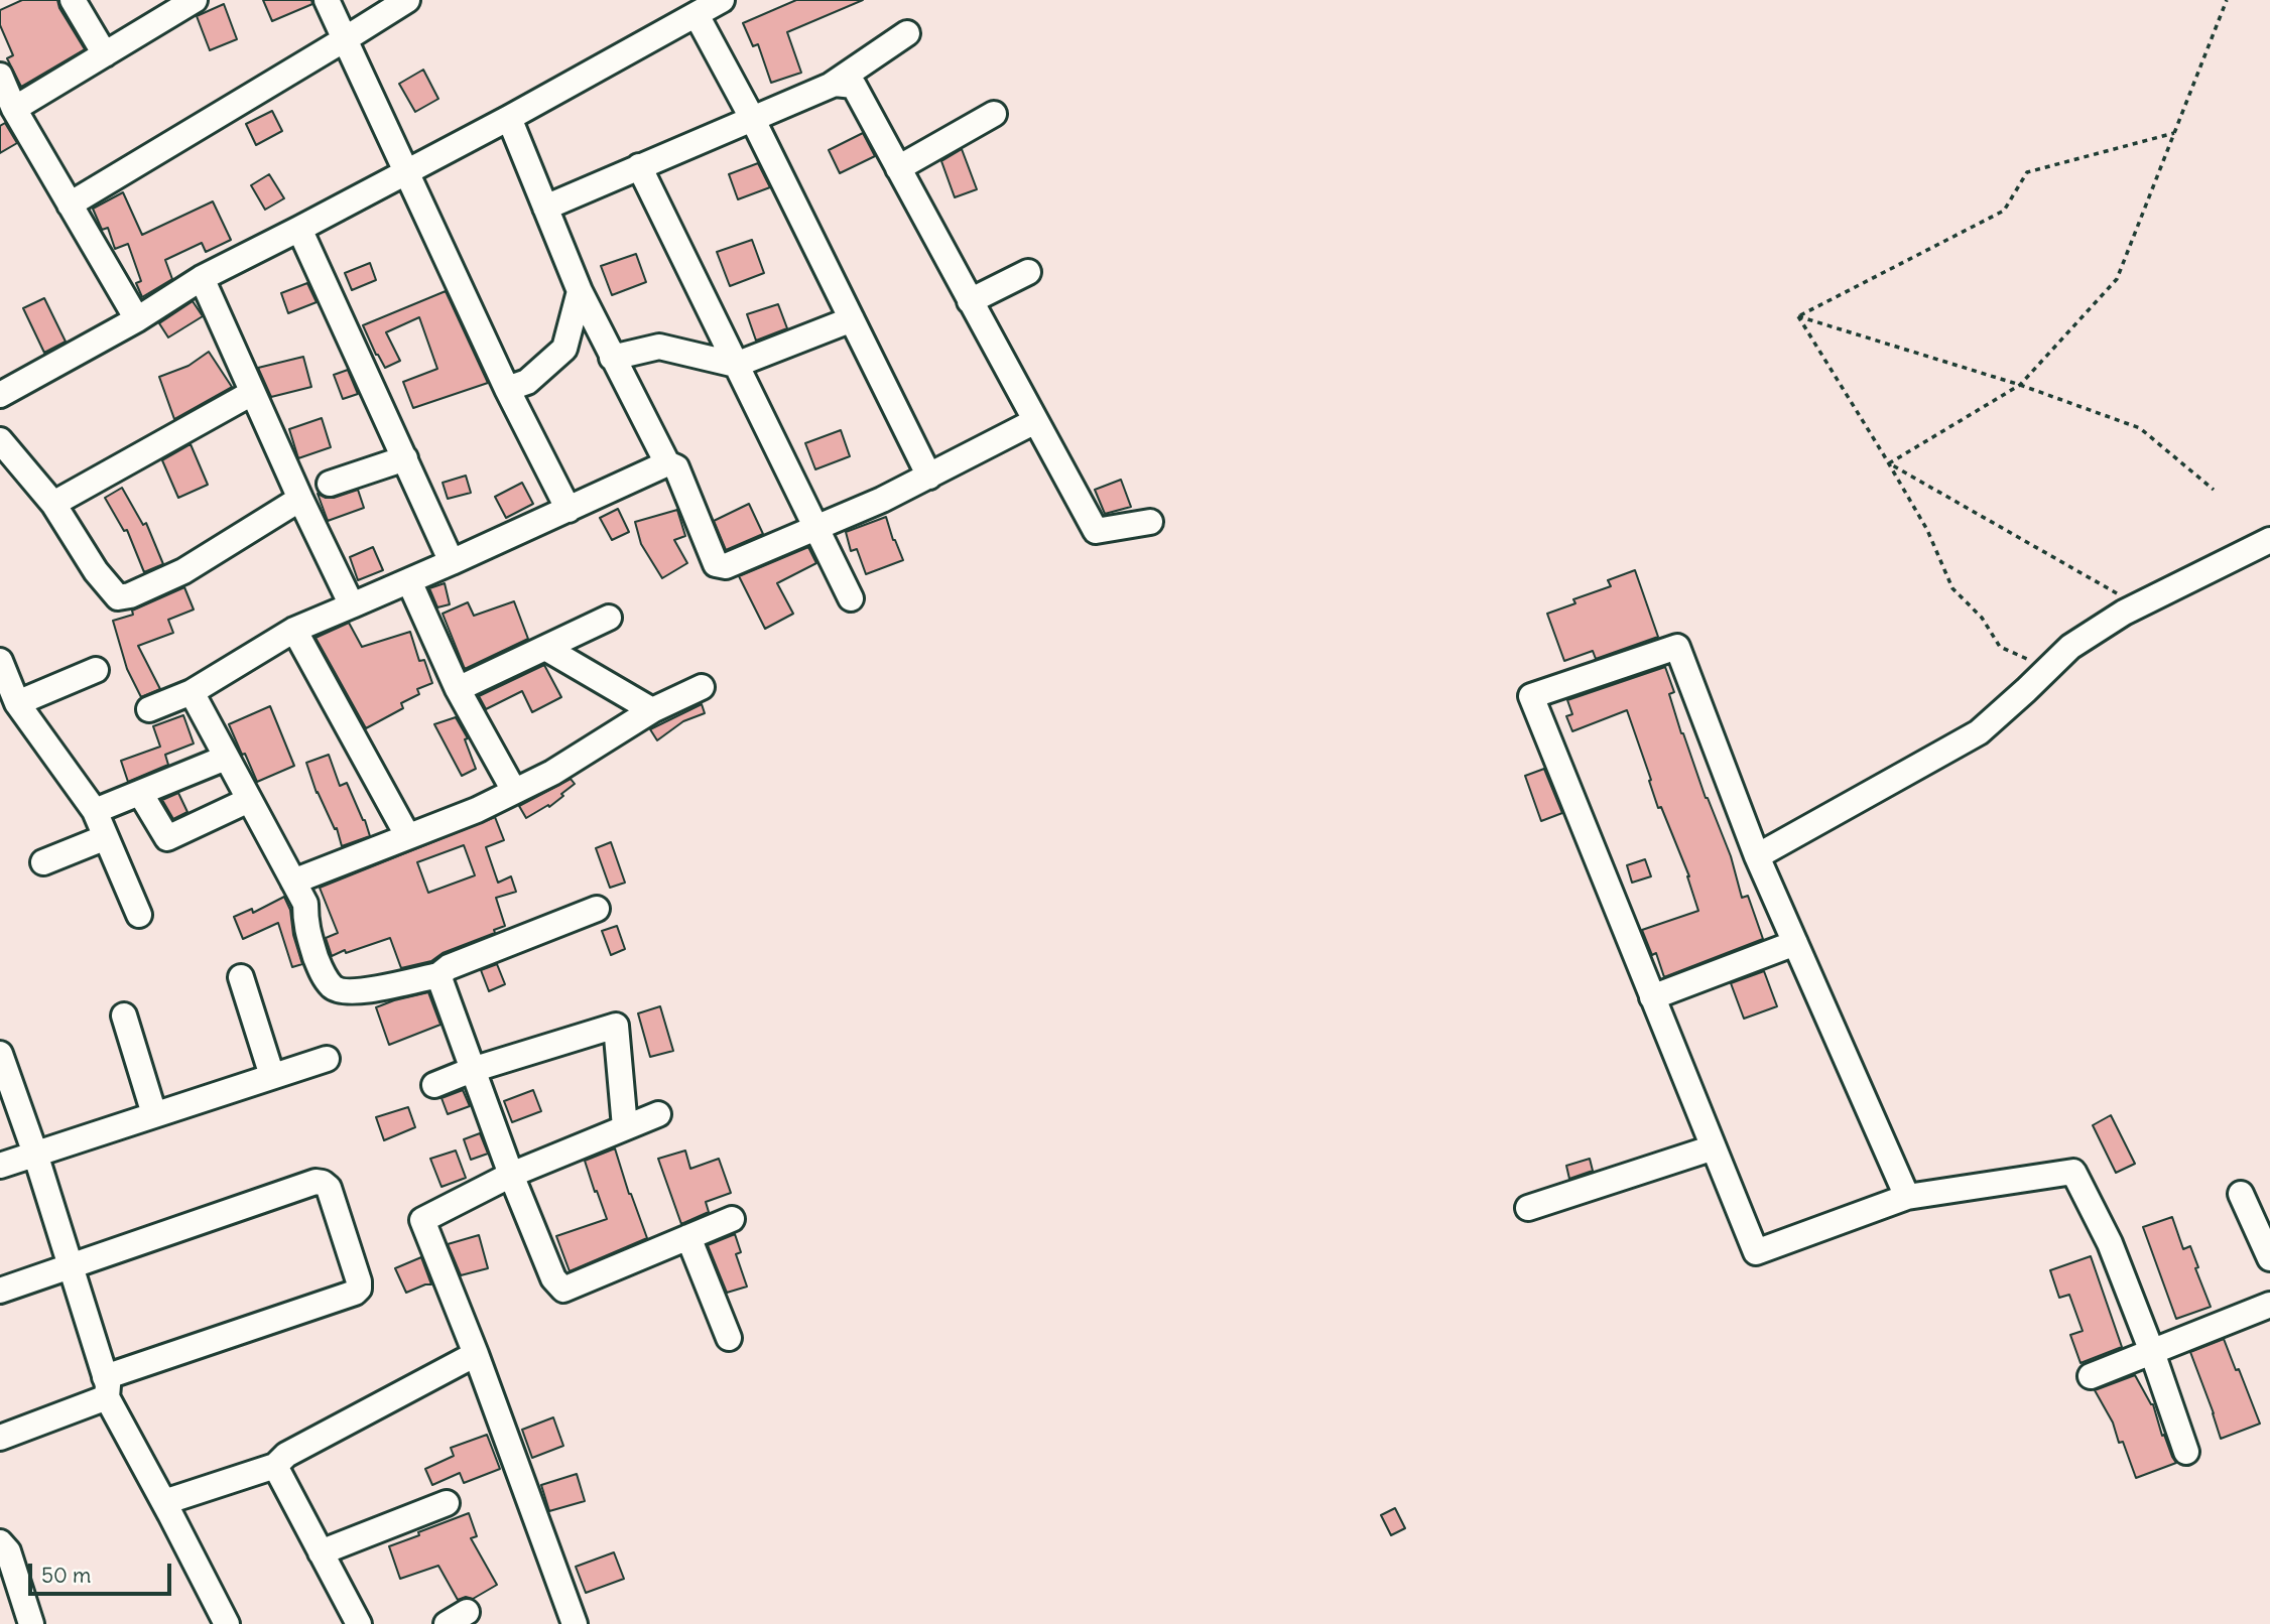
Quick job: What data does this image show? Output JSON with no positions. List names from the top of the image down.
{
  "scale_bar": "50 m"
}
